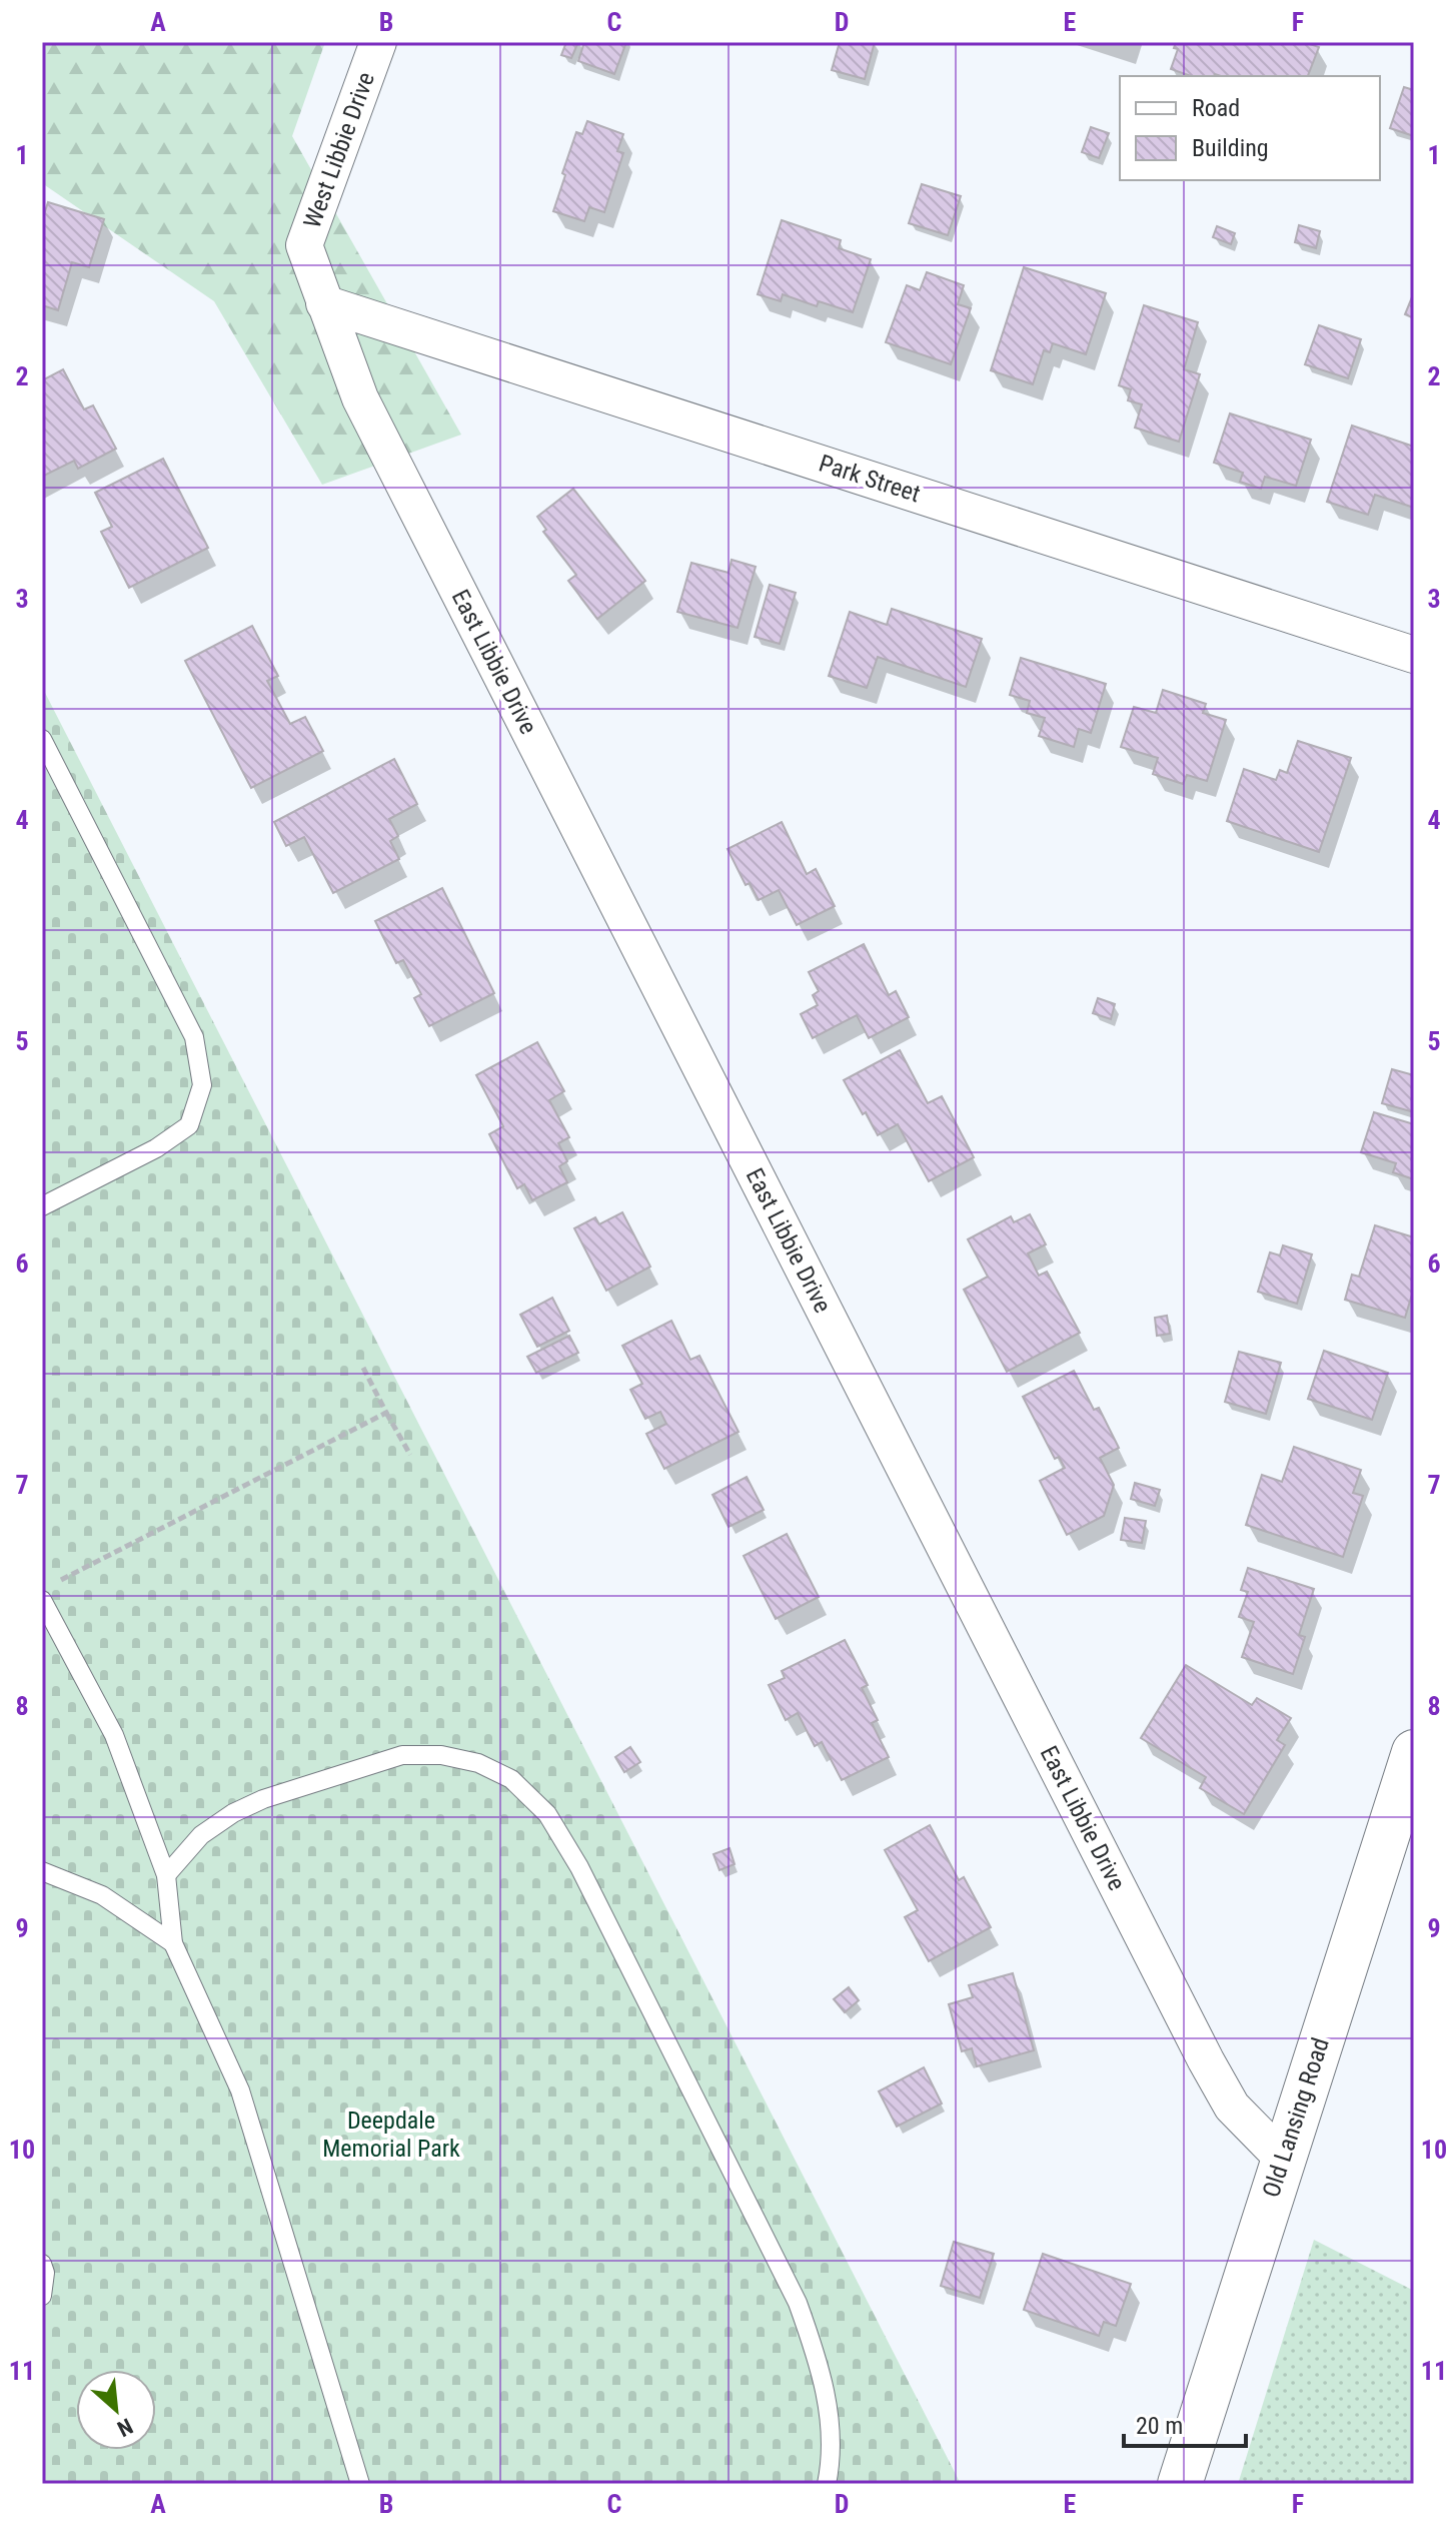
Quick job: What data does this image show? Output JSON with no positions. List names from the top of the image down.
{
  "streets": {
    "street": [
      "West Libbie Drive",
      "Park Street",
      "East Libbie Drive",
      "Old Lansing Road"
    ]
  },
  "crossings": [
    ["West Libbie Drive", "Park Street"],
    ["West Libbie Drive", "East Libbie Drive"],
    ["Park Street", "East Libbie Drive"],
    ["East Libbie Drive", "Old Lansing Road"]
  ],
  "parks": ["Deepdale Memorial Park"],
  "legend": ["Road", "Building"],
  "scale_bar": "20 m",
  "north": "bottom right",
  "grid": {
    "columns": [
      "A",
      "B",
      "C",
      "D",
      "E",
      "F"
    ],
    "rows": [
      "1",
      "2",
      "3",
      "4",
      "5",
      "6",
      "7",
      "8",
      "9",
      "10",
      "11"
    ]
  }
}
